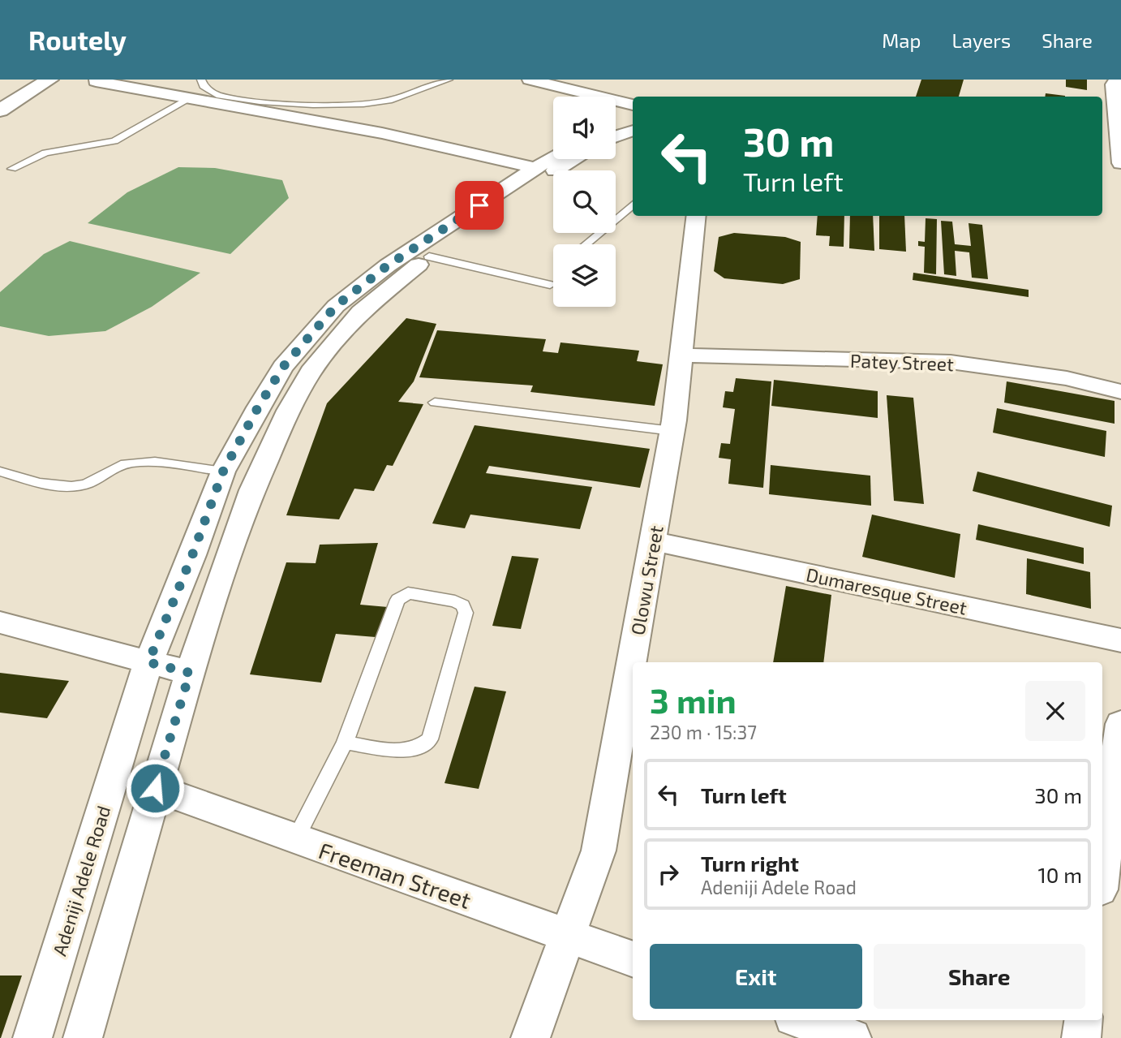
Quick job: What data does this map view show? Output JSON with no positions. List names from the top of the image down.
{
  "streets": {
    "street": [
      "Patey Street",
      "Olowu Street",
      "Dumaresque Street",
      "Freeman Street",
      "Adeniji Adele Road"
    ]
  },
  "crossings": [
    ["Patey Street", "Olowu Street"],
    ["Olowu Street", "Dumaresque Street"],
    ["Olowu Street", "Freeman Street"]
  ],
  "page": {
    "header": "Routely",
    "nav": ["Map", "Layers", "Share"],
    "turn": ["30 m", "Turn left"],
    "heading": ["3 min", "230 m · 15:37"],
    "list": [
      {
        "name": "Turn left",
        "value": "30 m"
      },
      {
        "name": "Turn right",
        "note": "Adeniji Adele Road",
        "value": "10 m"
      }
    ],
    "buttons": ["Exit", "Share"]
  }
}
